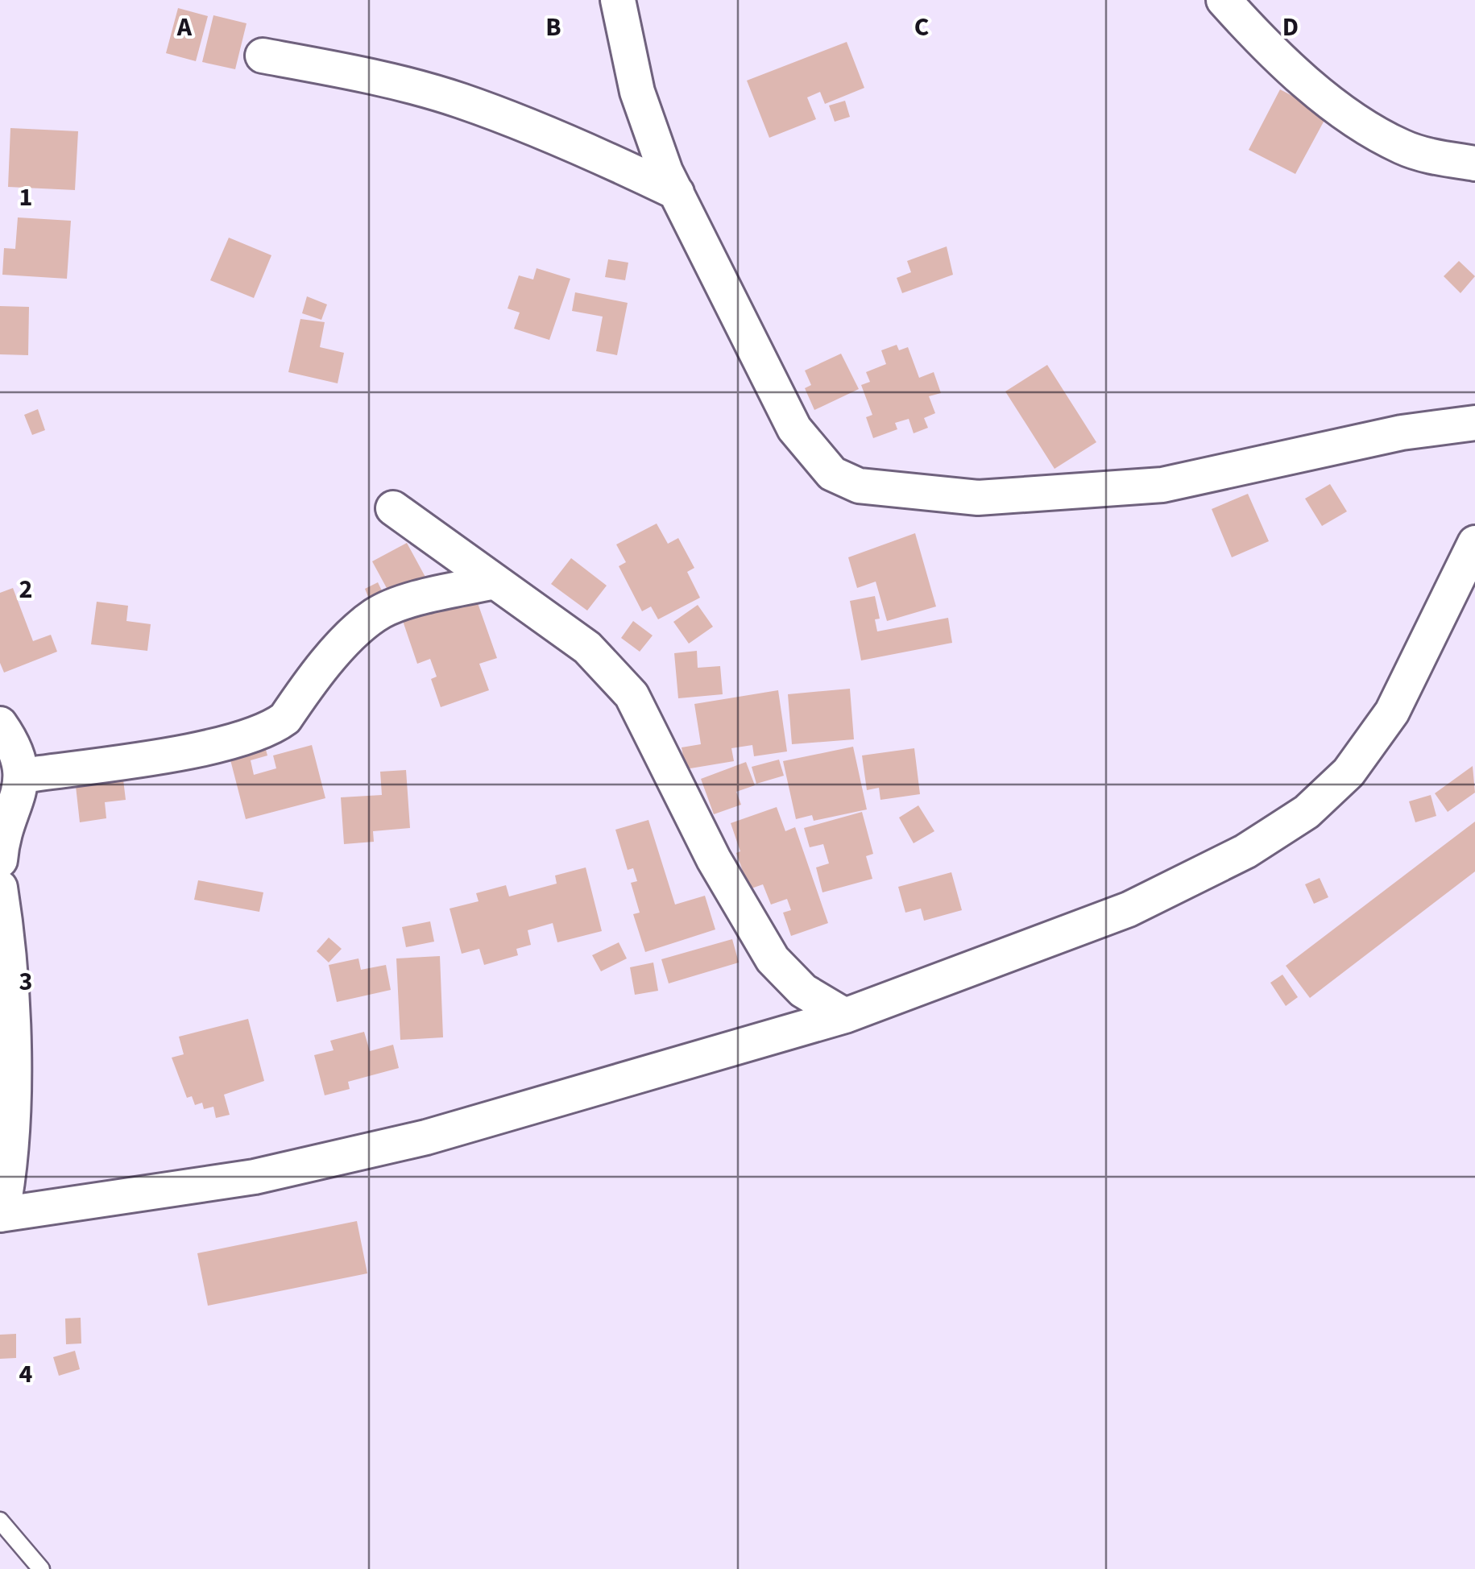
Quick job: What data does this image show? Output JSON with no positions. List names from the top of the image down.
{
  "grid": {
    "columns": [
      "A",
      "B",
      "C",
      "D"
    ],
    "rows": [
      "1",
      "2",
      "3",
      "4"
    ]
  }
}
